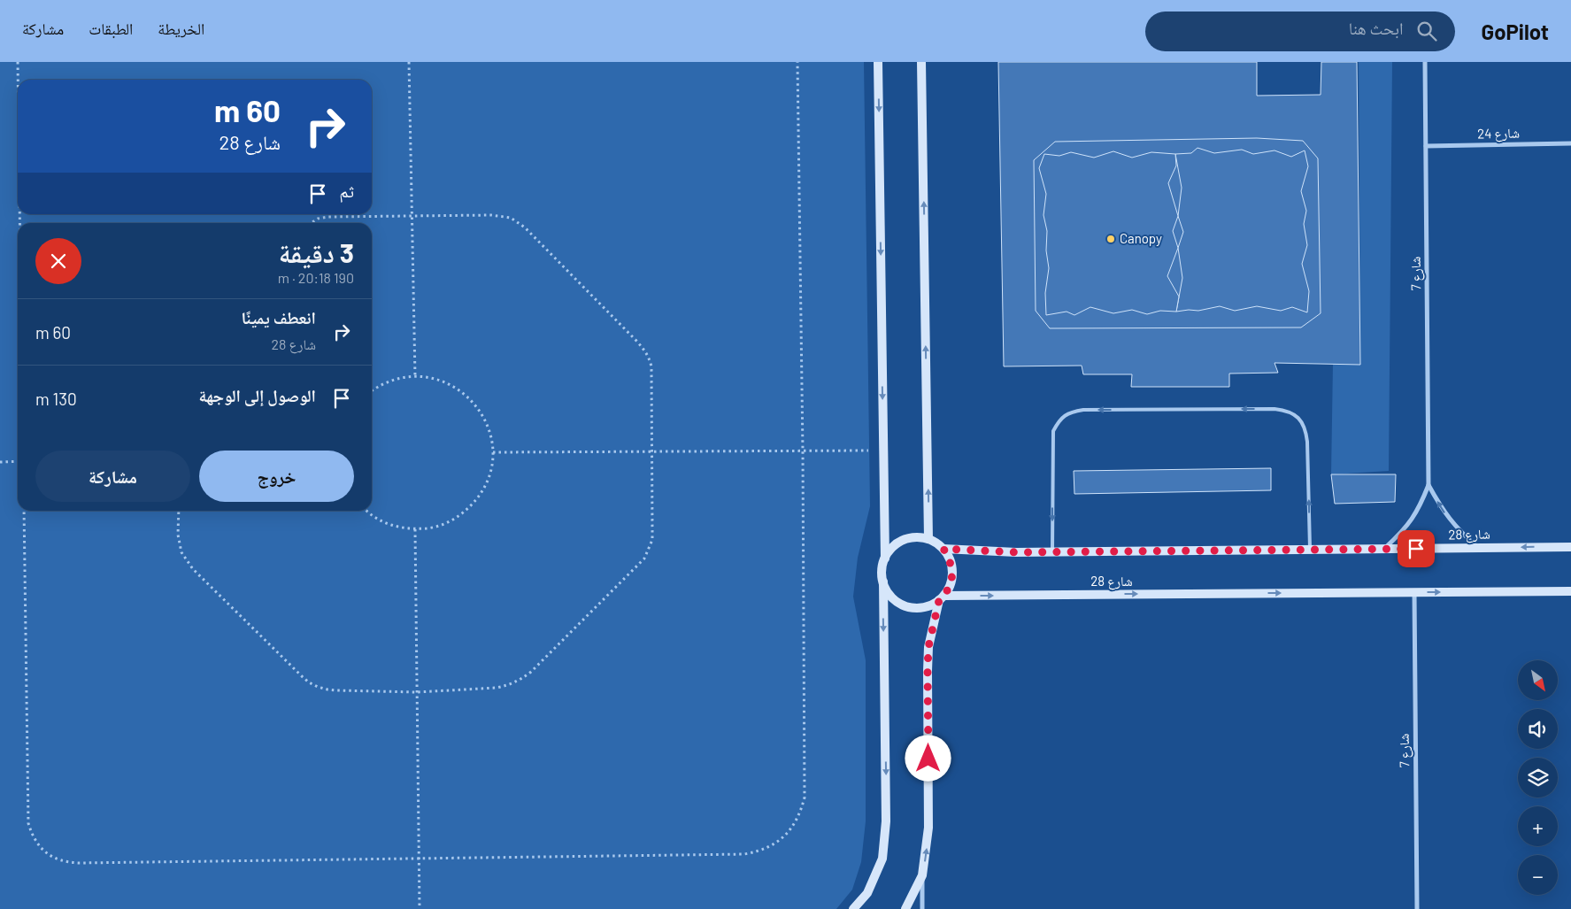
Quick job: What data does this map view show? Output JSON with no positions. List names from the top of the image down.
{
  "streets": {
    "street": ["شارع 24", "شارع 7", "شارع 28"]
  },
  "crossings": [
    ["شارع 24", "شارع 7"],
    ["شارع 7", "شارع 28"]
  ],
  "places": ["Canopy"],
  "north": "bottom right",
  "page": {
    "header": "GoPilot",
    "search": "ابحث هنا",
    "nav": ["الخريطة", "الطبقات", "مشاركة"],
    "turn": ["60 m", "شارع 28"],
    "then": "ثم",
    "heading": ["3 دقيقة", "190 m · 20:18"],
    "list": [
      {
        "name": "انعطف يمينًا",
        "note": "شارع 28",
        "value": "60 m"
      },
      {
        "name": "الوصول إلى الوجهة",
        "value": "130 m"
      }
    ],
    "buttons": ["خروج", "مشاركة"],
    "map_buttons": ["+", "−"]
  }
}
